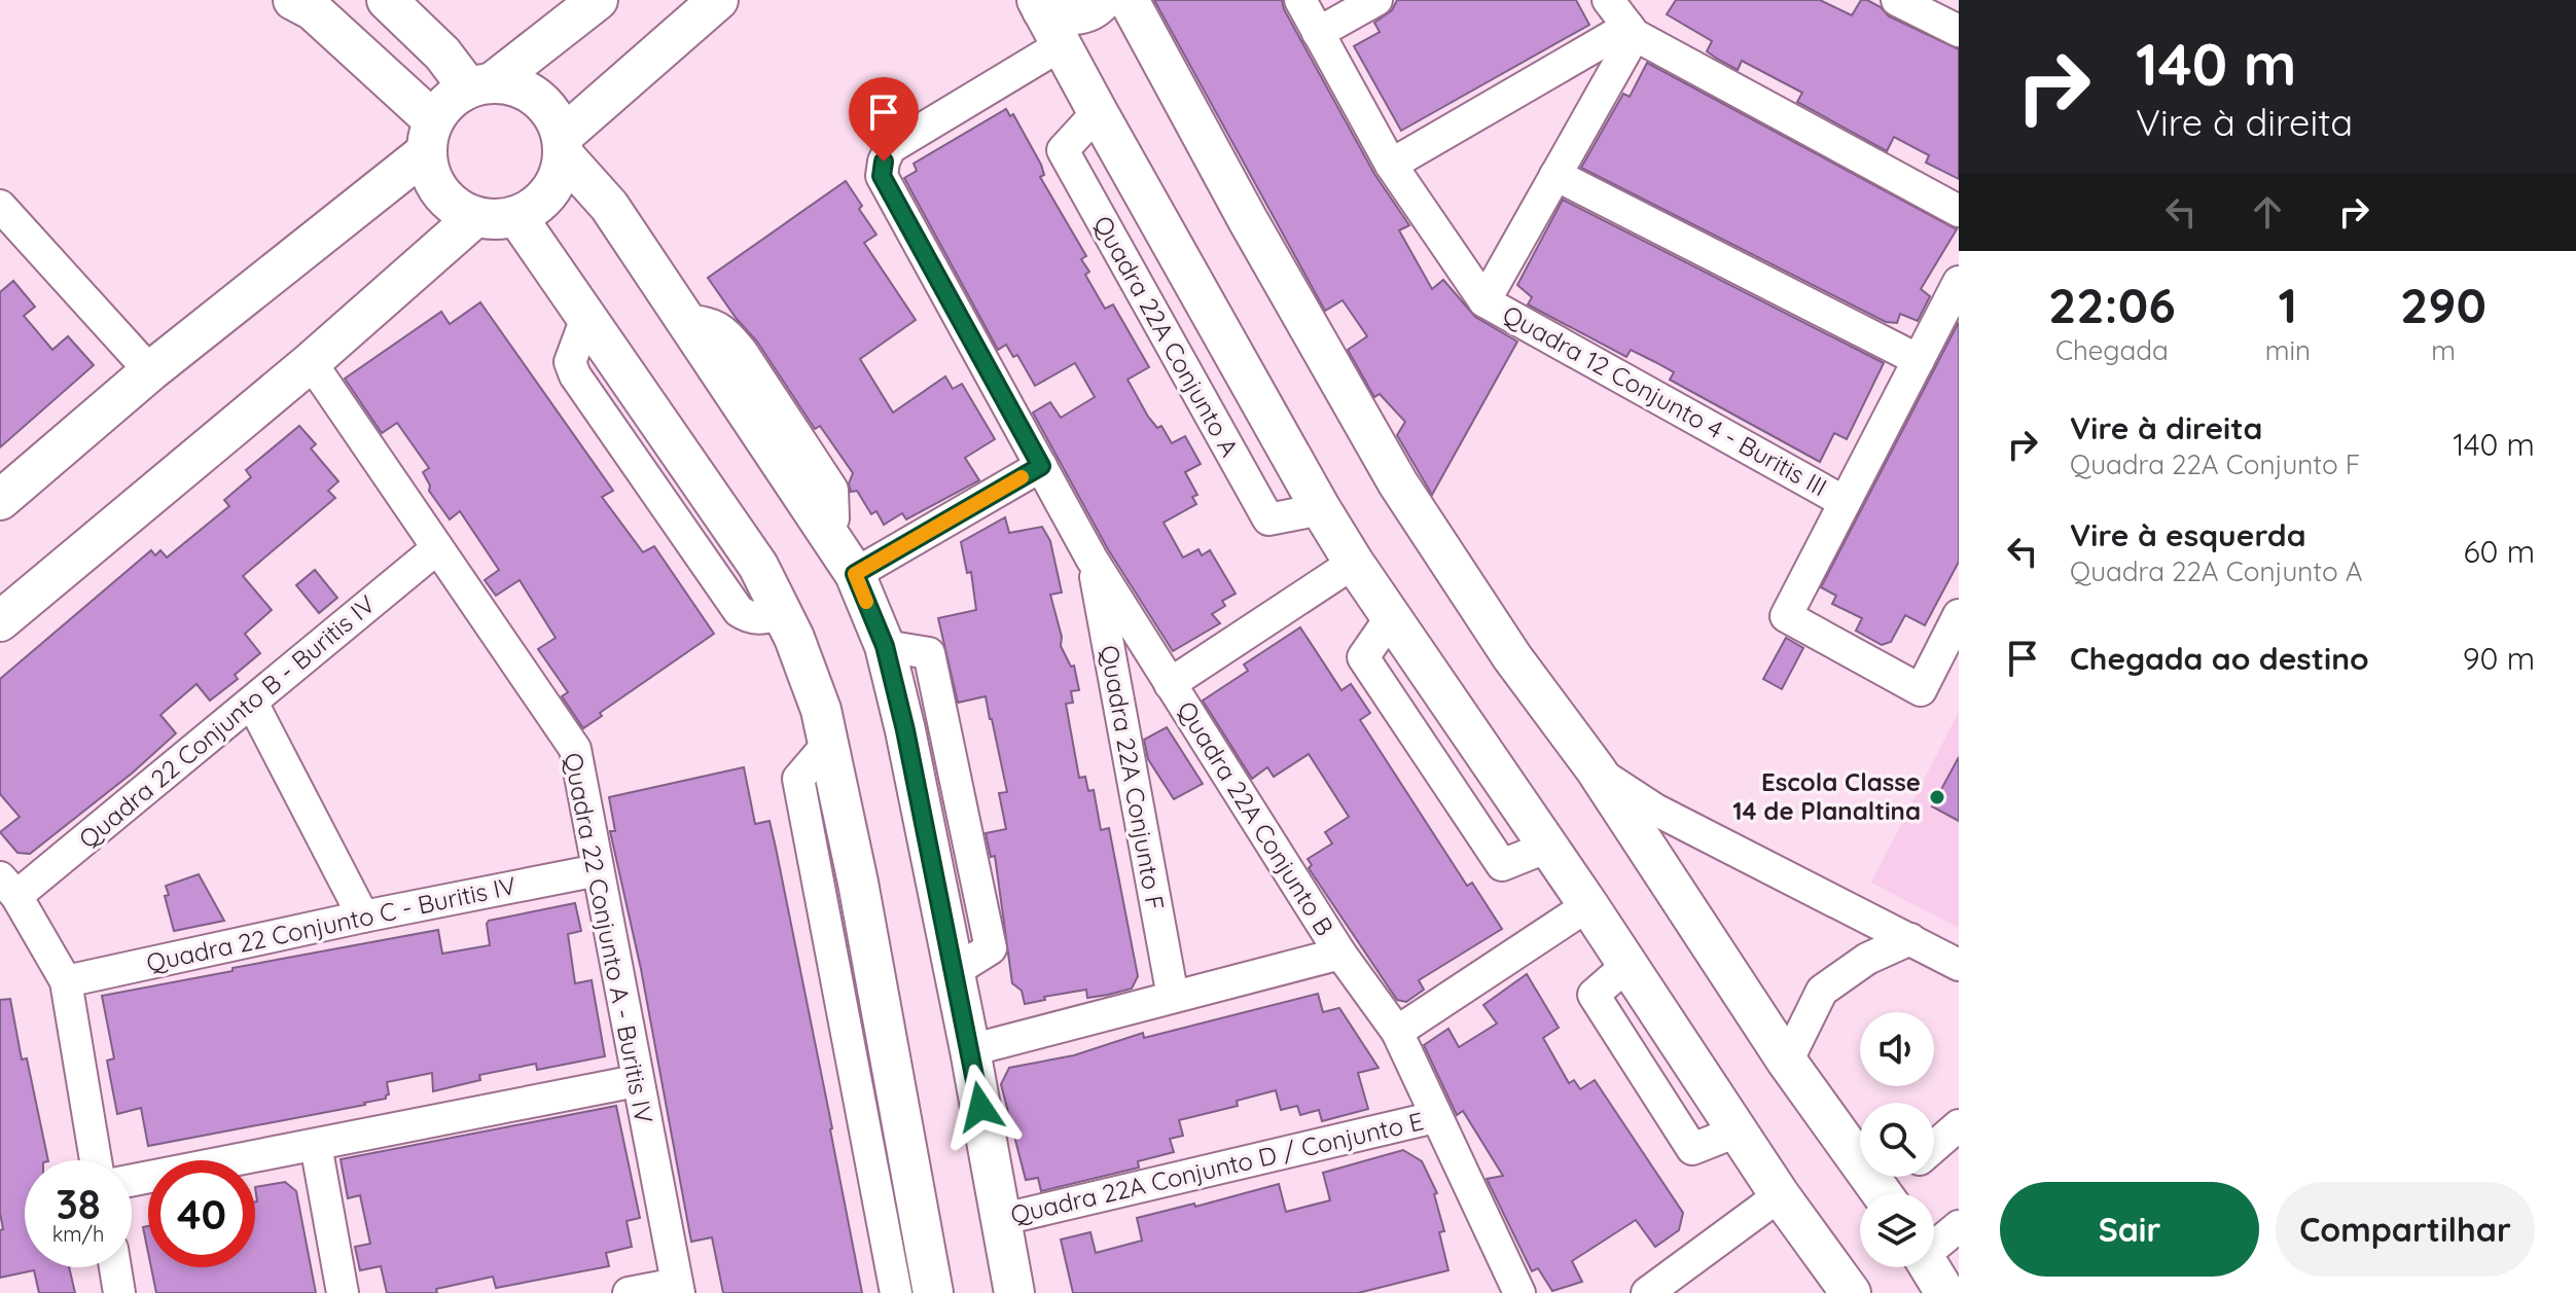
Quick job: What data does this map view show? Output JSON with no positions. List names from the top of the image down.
{
  "streets": {
    "street": [
      "Quadra 22A Conjunto A",
      "Quadra 12 Conjunto 4 - Buritis III",
      "Quadra 22 Conjunto B - Buritis IV",
      "Quadra 22A Conjunto F",
      "Quadra 22A Conjunto B",
      "Quadra 22 Conjunto C - Buritis IV",
      "Quadra 22 Conjunto A - Buritis IV",
      "Quadra 22A Conjunto D / Conjunto E"
    ]
  },
  "crossings": [
    ["Quadra 22 Conjunto B - Buritis IV", "Quadra 22 Conjunto A - Buritis IV"],
    ["Quadra 22A Conjunto B", "Quadra 22A Conjunto D / Conjunto E"],
    ["Quadra 22 Conjunto C - Buritis IV", "Quadra 22 Conjunto A - Buritis IV"]
  ],
  "places": ["Escola Classe 14 de Planaltina"],
  "page": {
    "turn": ["140 m", "Vire à direita"],
    "eta": [
      "22:06",
      "Chegada",
      "1",
      "min",
      "290",
      "m"
    ],
    "list": [
      {
        "name": "Vire à direita",
        "note": "Quadra 22A Conjunto F",
        "value": "140 m"
      },
      {
        "name": "Vire à esquerda",
        "note": "Quadra 22A Conjunto A",
        "value": "60 m"
      },
      {
        "name": "Chegada ao destino",
        "value": "90 m"
      }
    ],
    "speed": "38 km/h",
    "limit": "40",
    "buttons": ["Sair", "Compartilhar"]
  }
}
